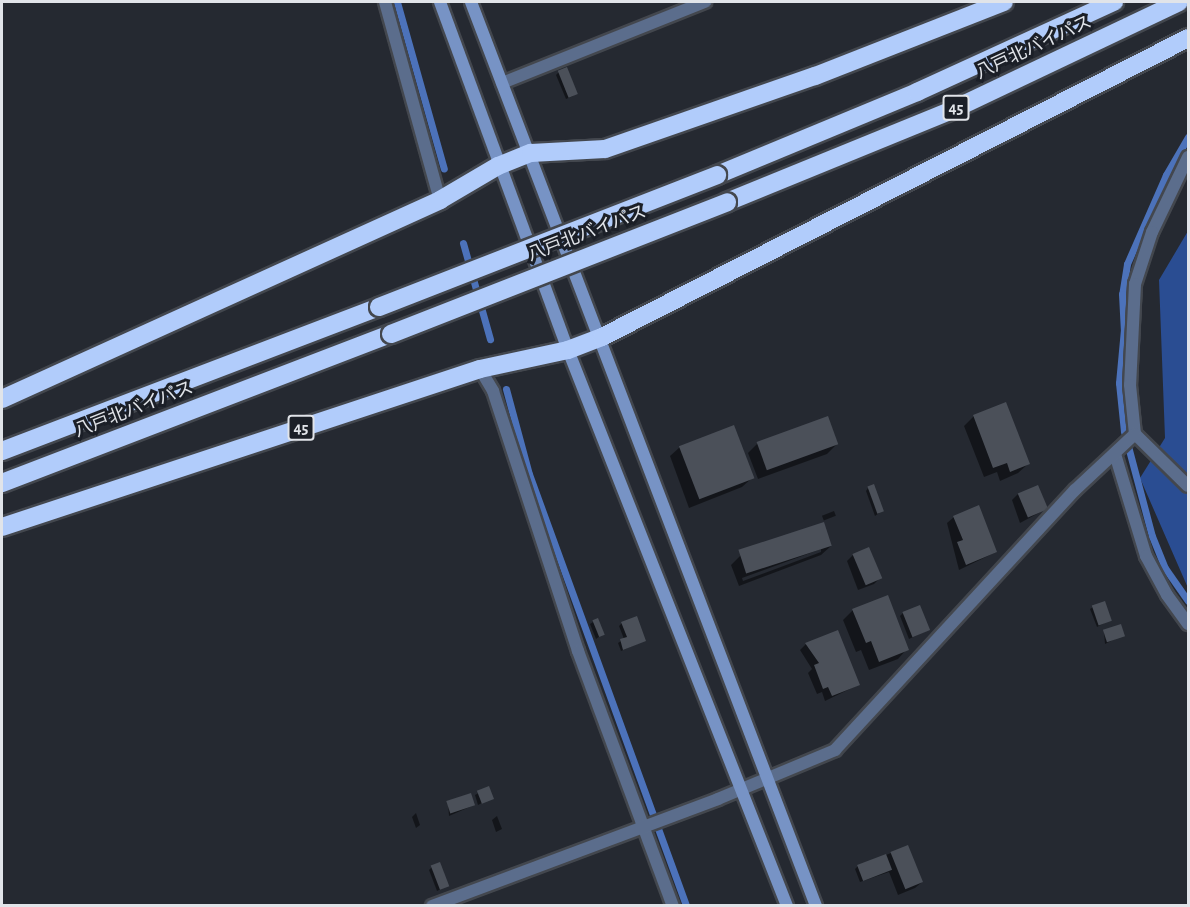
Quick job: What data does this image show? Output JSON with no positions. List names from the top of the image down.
{
  "streets": {
    "highway": ["八戸北バイパス", "45"]
  }
}
